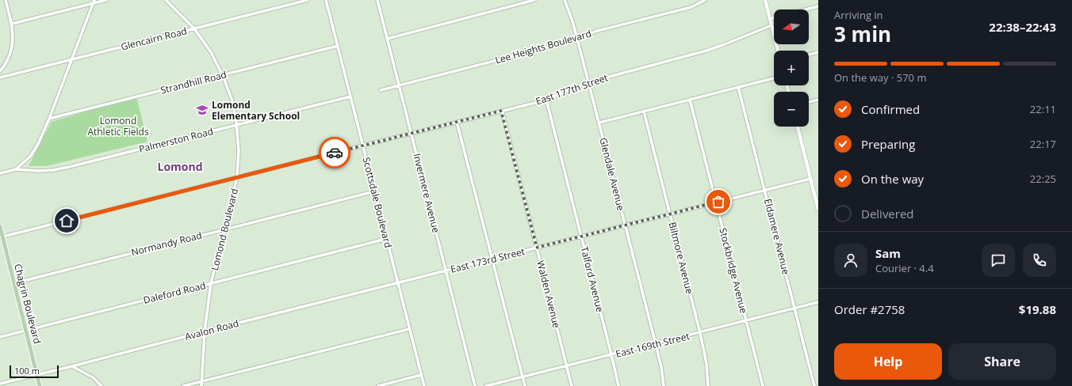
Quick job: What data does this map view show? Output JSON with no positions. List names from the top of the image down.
{
  "streets": {
    "main road": ["Chagrin Boulevard"],
    "street": [
      "Glencairn Road",
      "Lee Heights Boulevard",
      "Strandhill Road",
      "East 177th Street",
      "Palmerston Road",
      "Glendale Avenue",
      "Invermere Avenue",
      "Scottsdale Boulevard",
      "Lomond Boulevard",
      "Eldamere Avenue",
      "Normandy Road",
      "Biltmore Avenue",
      "East 173rd Street",
      "Stockbridge Avenue",
      "Talford Avenue",
      "Daleford Road",
      "Walden Avenue",
      "Avalon Road",
      "East 169th Street"
    ]
  },
  "crossings": [
    ["Glencairn Road", "Lomond Boulevard"],
    ["Lee Heights Boulevard", "Glendale Avenue"],
    ["Lee Heights Boulevard", "Invermere Avenue"],
    ["Strandhill Road", "Scottsdale Boulevard"],
    ["Strandhill Road", "Lomond Boulevard"],
    ["East 177th Street", "Glendale Avenue"],
    ["East 177th Street", "Invermere Avenue"],
    ["East 177th Street", "Scottsdale Boulevard"],
    ["East 177th Street", "Lomond Boulevard"],
    ["East 177th Street", "Talford Avenue"],
    ["East 177th Street", "Walden Avenue"],
    ["East 177th Street", "Chagrin Boulevard"],
    ["Palmerston Road", "Scottsdale Boulevard"],
    ["Palmerston Road", "Lomond Boulevard"],
    ["Glendale Avenue", "East 173rd Street"],
    ["Glendale Avenue", "East 169th Street"],
    ["Invermere Avenue", "East 173rd Street"],
    ["Scottsdale Boulevard", "Normandy Road"],
    ["Scottsdale Boulevard", "Daleford Road"],
    ["Scottsdale Boulevard", "Avalon Road"],
    ["Lomond Boulevard", "Normandy Road"],
    ["Lomond Boulevard", "Daleford Road"],
    ["Lomond Boulevard", "Avalon Road"],
    ["Eldamere Avenue", "East 173rd Street"],
    ["Eldamere Avenue", "East 169th Street"],
    ["Normandy Road", "Chagrin Boulevard"],
    ["Biltmore Avenue", "East 173rd Street"],
    ["Biltmore Avenue", "East 169th Street"],
    ["East 173rd Street", "Stockbridge Avenue"],
    ["East 173rd Street", "Talford Avenue"],
    ["East 173rd Street", "Walden Avenue"],
    ["East 173rd Street", "Avalon Road"],
    ["Stockbridge Avenue", "East 169th Street"],
    ["Talford Avenue", "East 169th Street"],
    ["Daleford Road", "Chagrin Boulevard"],
    ["Walden Avenue", "East 169th Street"],
    ["Chagrin Boulevard", "Avalon Road"]
  ],
  "districts": ["Lomond"],
  "parks": ["Lomond Athletic Fields"],
  "places": {
    "school or university": ["Lomond Elementary School"]
  },
  "scale_bar": "100 m",
  "north": "left",
  "page": {
    "heading": ["3 min", "Arriving in", "22:38–22:43"],
    "panel": [
      "Sam",
      "Courier · 4.4",
      "Order #2758",
      "$19.88"
    ],
    "map_buttons": ["+", "−"],
    "bar": "On the way · 570 m",
    "list": [
      ["Confirmed", "22:11"],
      ["Preparing", "22:17"],
      ["On the way", "22:25"],
      "Delivered"
    ],
    "buttons": ["Help", "Share"],
    "scale": "100 m"
  }
}
